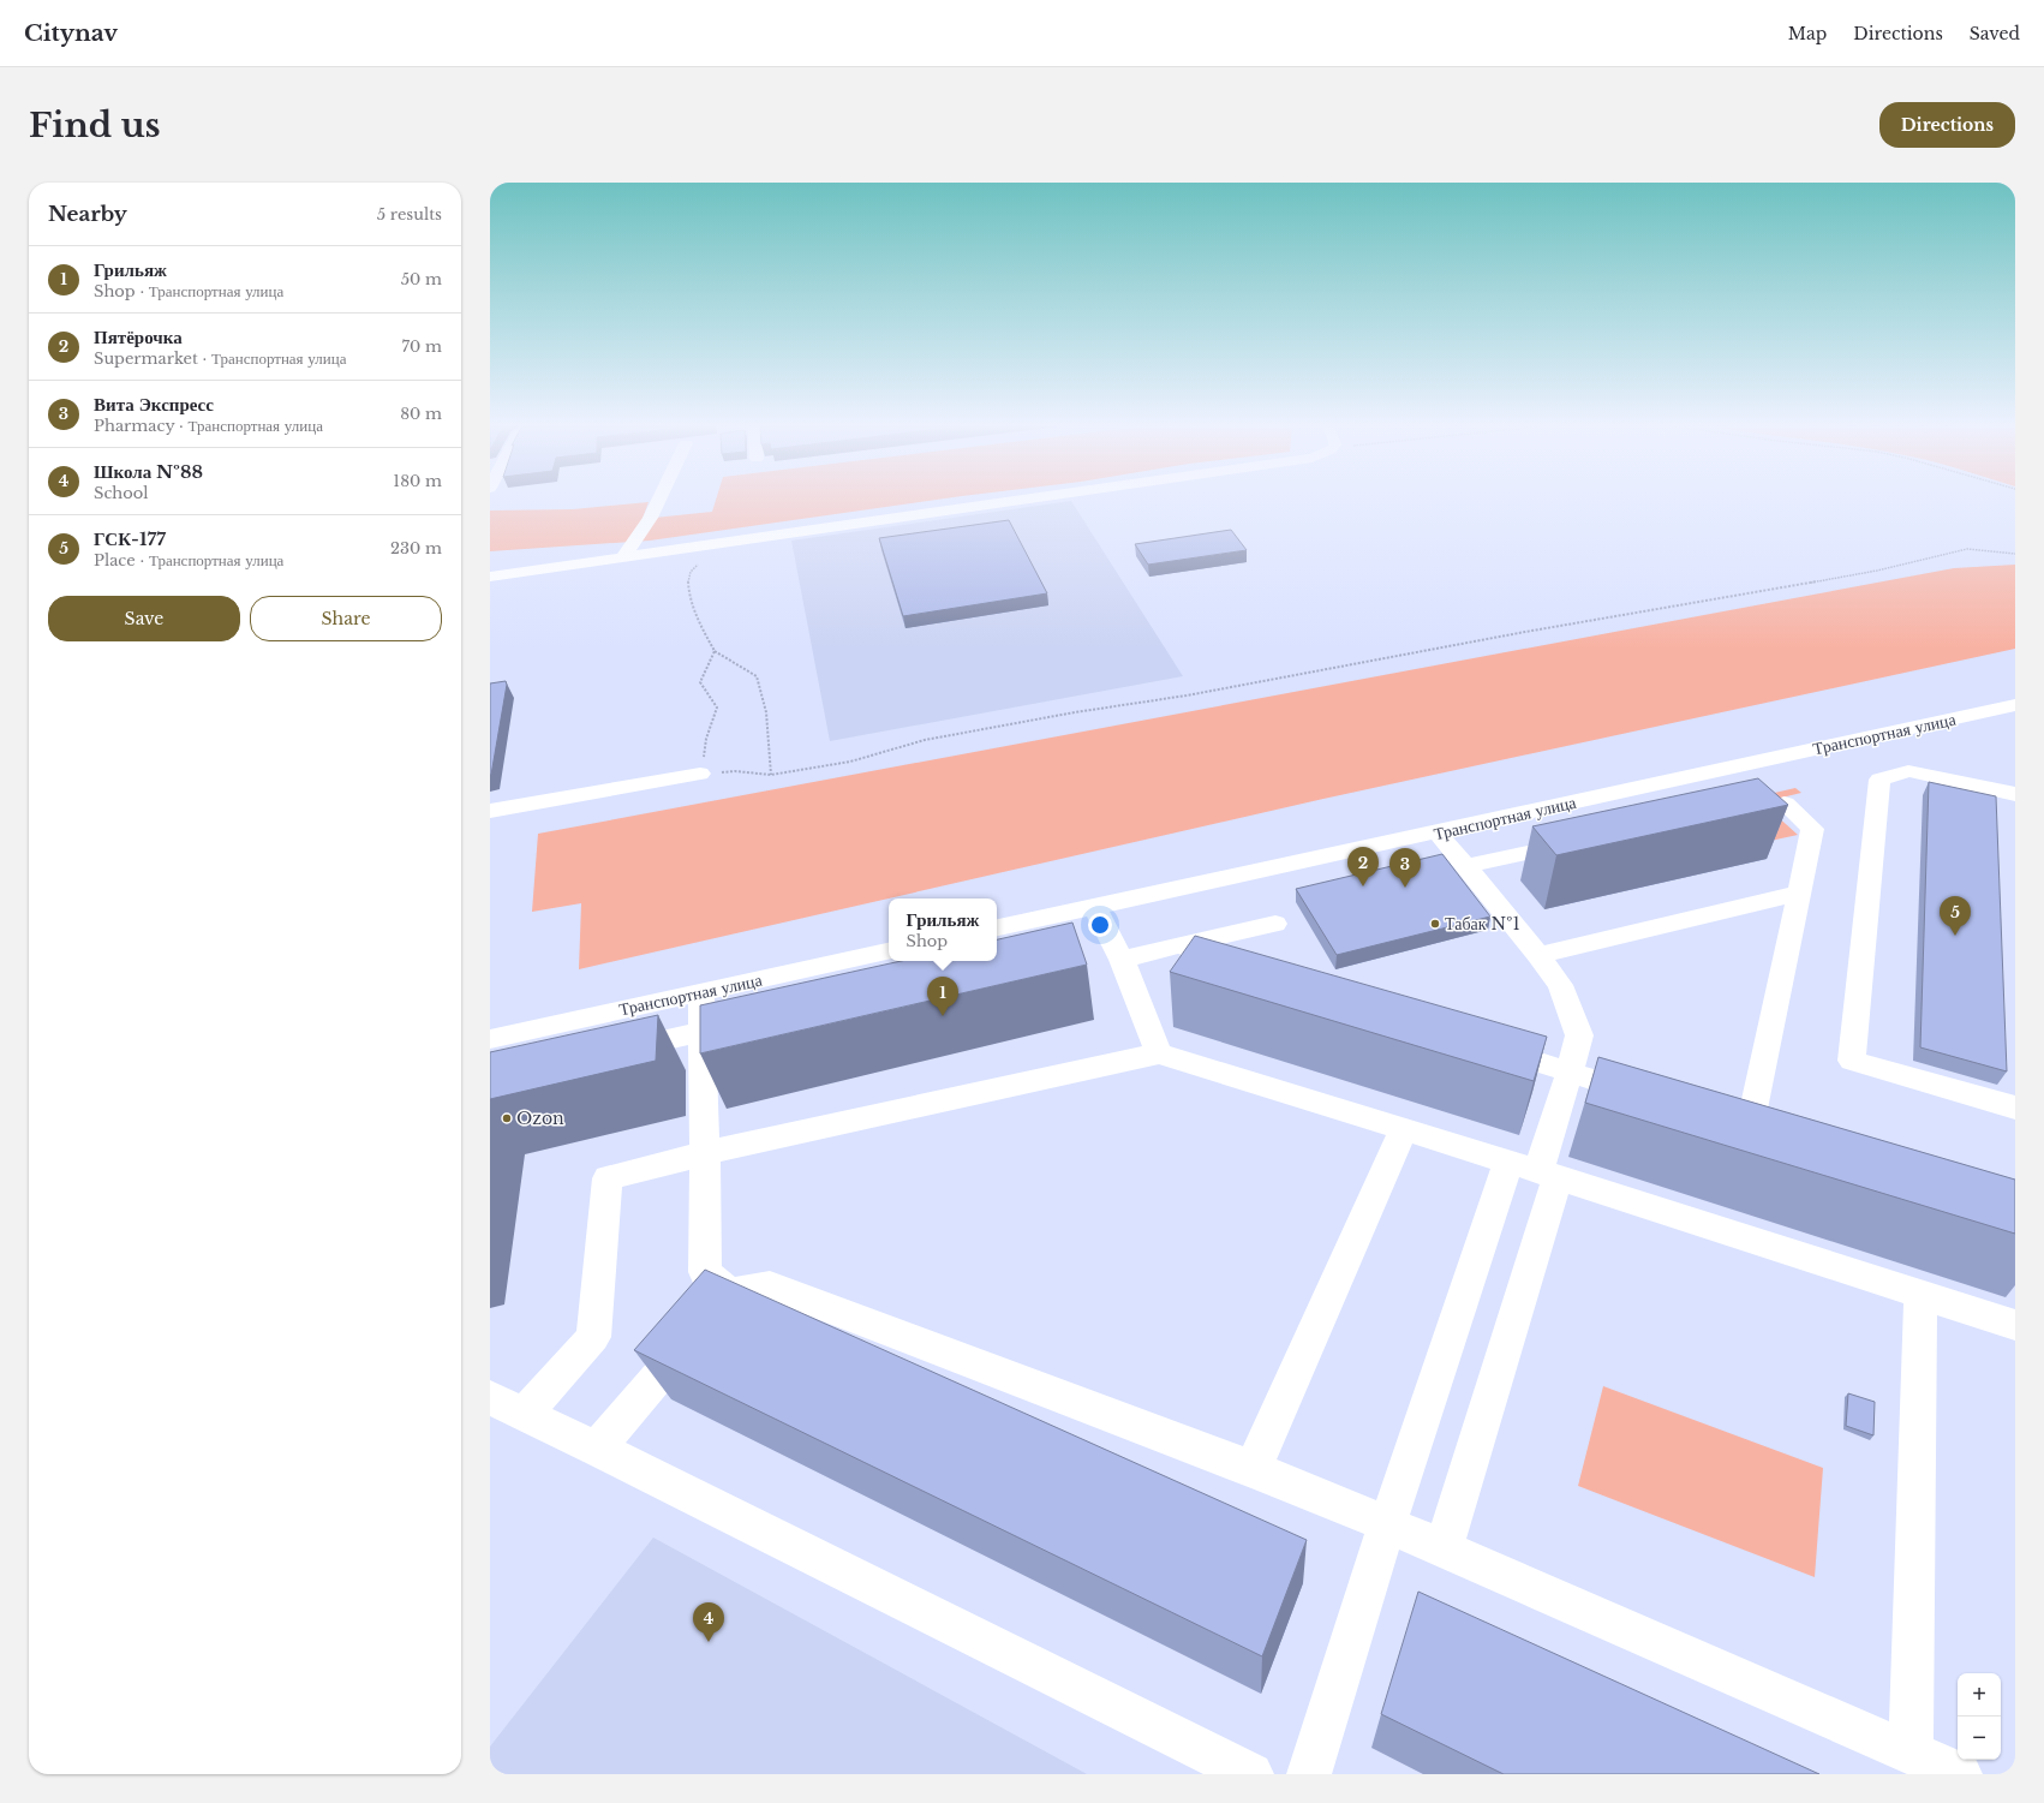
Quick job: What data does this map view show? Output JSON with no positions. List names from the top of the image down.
{
  "streets": {
    "street": ["Транспортная улица"]
  },
  "places": ["Табак №1", "Ozon"],
  "page": {
    "header": "Citynav",
    "nav": ["Map", "Directions", "Saved"],
    "buttons": [
      "Directions",
      ["Save", "Share"]
    ],
    "title": "Find us",
    "heading": ["Nearby", "5 results"],
    "list": [
      {
        "mark": "1",
        "name": "Грильяж",
        "note": "Shop · Транспортная улица",
        "value": "50 m"
      },
      {
        "mark": "2",
        "name": "Пятёрочка",
        "note": "Supermarket · Транспортная улица",
        "value": "70 m"
      },
      {
        "mark": "3",
        "name": "Вита Экспресс",
        "note": "Pharmacy · Транспортная улица",
        "value": "80 m"
      },
      {
        "mark": "4",
        "name": "Школа №88",
        "note": "School",
        "value": "180 m"
      },
      {
        "mark": "5",
        "name": "ГСК-177",
        "note": "Place · Транспортная улица",
        "value": "230 m"
      }
    ],
    "pins": [
      "2",
      "3",
      "5",
      "1",
      "4"
    ],
    "popup": ["Грильяж", "Shop"],
    "map_buttons": ["+", "−"]
  }
}
